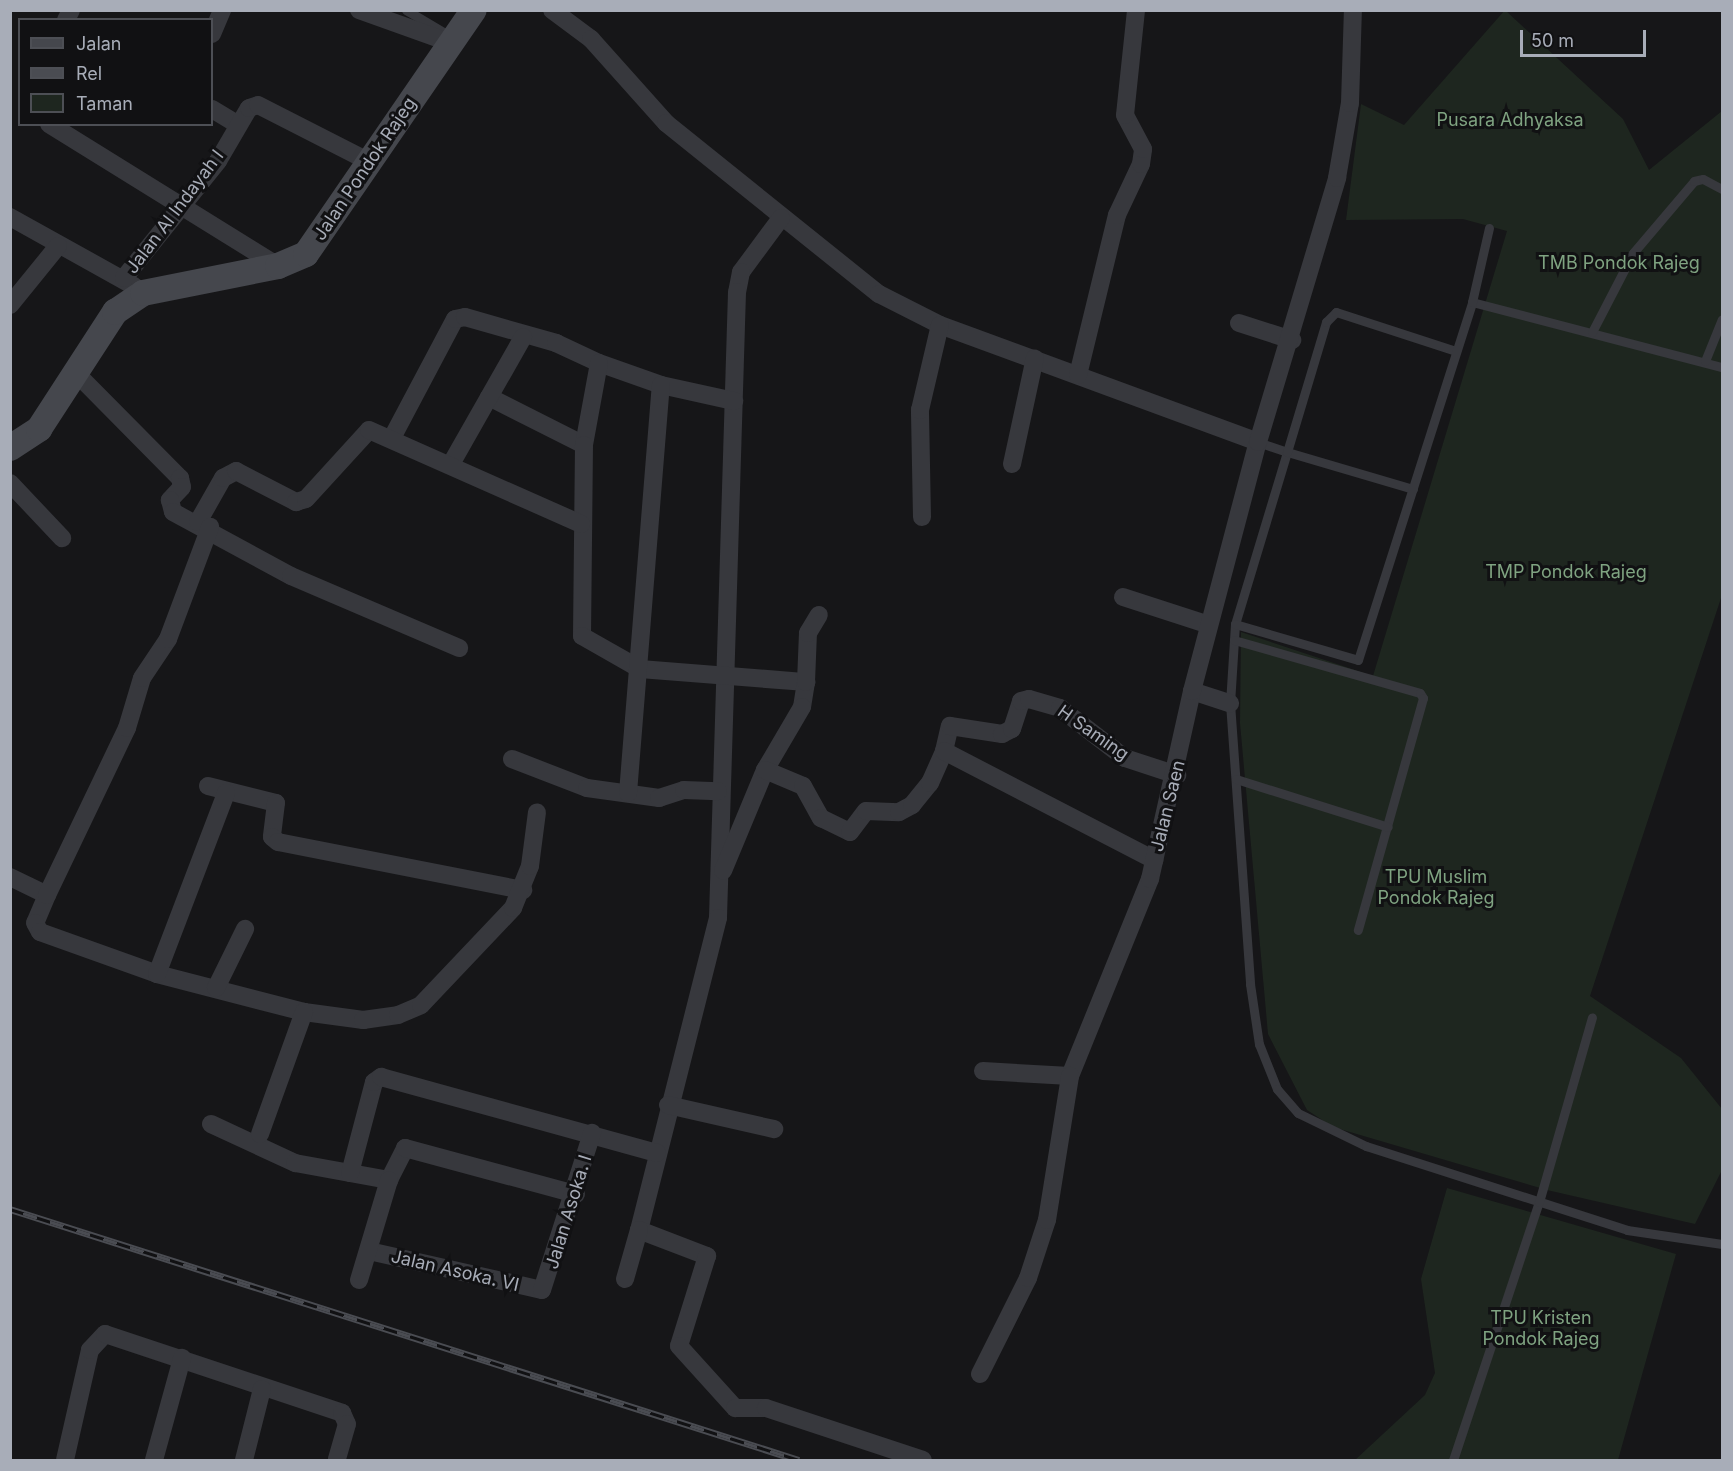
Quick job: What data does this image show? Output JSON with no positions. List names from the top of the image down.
{
  "streets": {
    "main road": ["Jalan Pondok Rajeg"],
    "street": [
      "Jalan Al Indayah I",
      "H Saming",
      "Jalan Saen",
      "Jalan Asoka. I",
      "Jalan Asoka. VI"
    ]
  },
  "crossings": [
    ["Jalan Pondok Rajeg", "Jalan Al Indayah I"],
    ["H Saming", "Jalan Saen"],
    ["Jalan Asoka. I", "Jalan Asoka. VI"]
  ],
  "parks": [
    "Pusara Adhyaksa",
    "TMB Pondok Rajeg",
    "TMP Pondok Rajeg",
    "TPU Muslim Pondok Rajeg",
    "TPU Kristen Pondok Rajeg"
  ],
  "legend": ["Jalan", "Rel", "Taman"],
  "scale_bar": "50 m"
}
